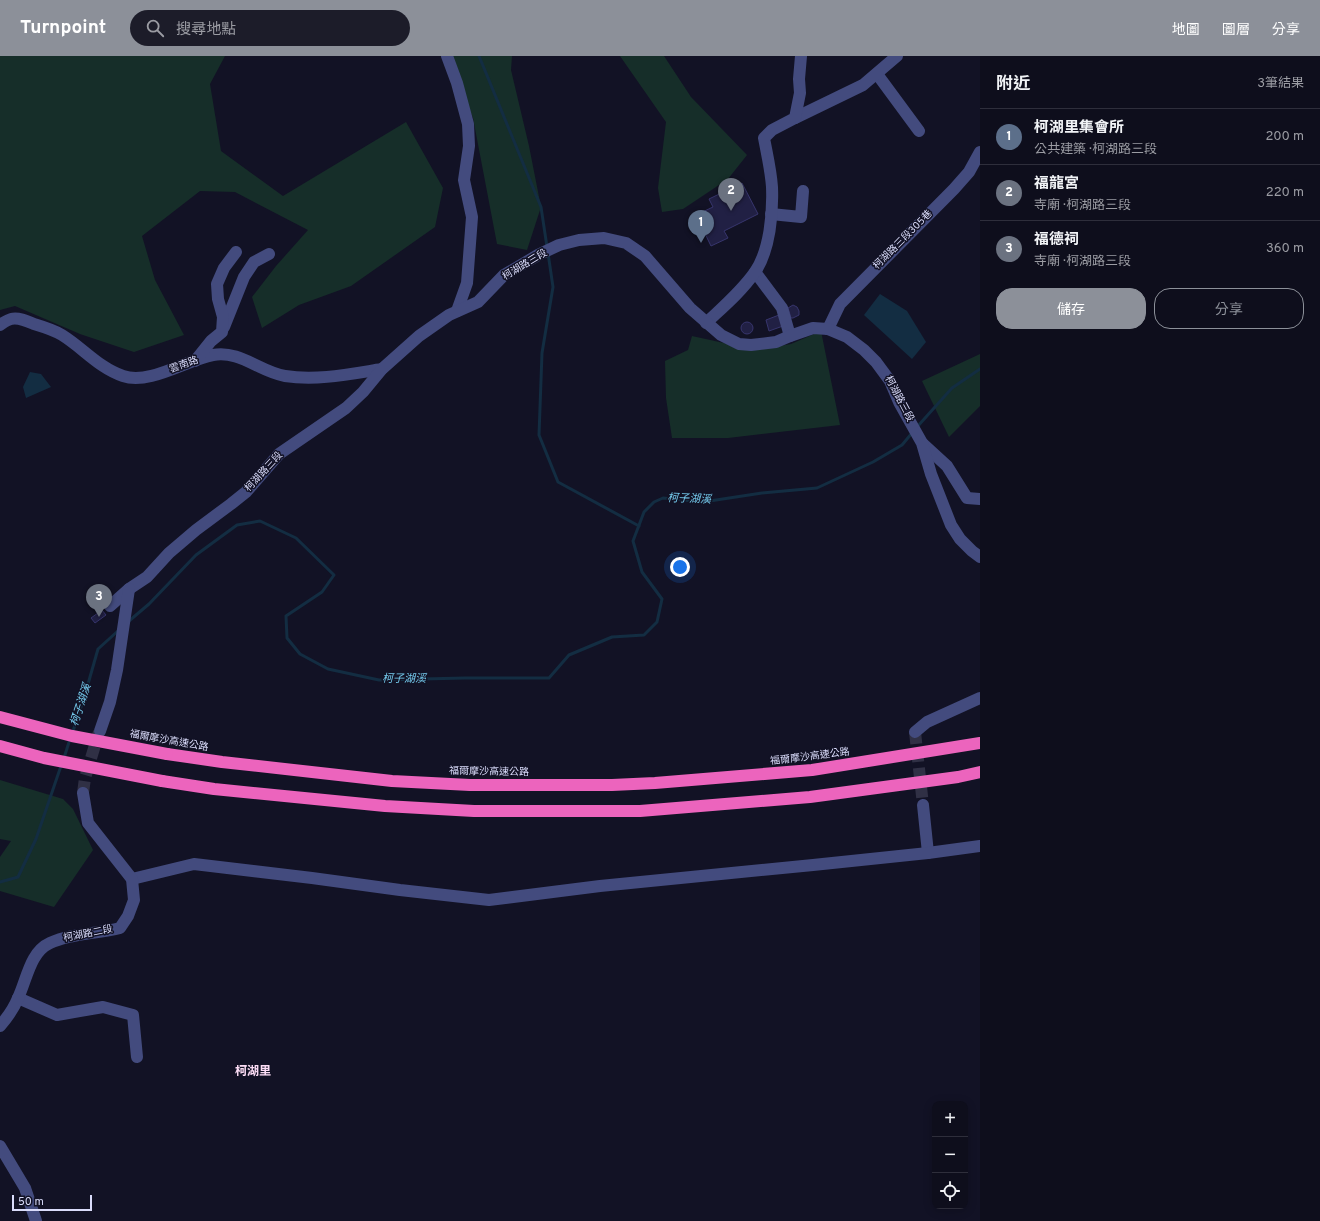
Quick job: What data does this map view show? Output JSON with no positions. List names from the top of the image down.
{
  "streets": {
    "highway": ["福爾摩沙高速公路"],
    "street": [
      "柯湖路三段305巷",
      "柯湖路三段",
      "雲南路",
      "柯湖路二段"
    ]
  },
  "crossings": [
    ["柯湖路三段305巷", "柯湖路三段"],
    ["柯湖路三段", "雲南路"]
  ],
  "districts": ["柯湖里"],
  "water": ["柯子湖溪"],
  "scale_bar": "50 m",
  "page": {
    "header": "Turnpoint",
    "search": "搜尋地點",
    "nav": ["地圖", "圖層", "分享"],
    "heading": ["附近", "3筆結果"],
    "list": [
      {
        "mark": "1",
        "name": "柯湖里集會所",
        "note": "公共建築 · 柯湖路三段",
        "value": "200 m"
      },
      {
        "mark": "2",
        "name": "福龍宮",
        "note": "寺廟 · 柯湖路三段",
        "value": "220 m"
      },
      {
        "mark": "3",
        "name": "福德祠",
        "note": "寺廟 · 柯湖路三段",
        "value": "360 m"
      }
    ],
    "pins": ["2", "1", "3"],
    "buttons": ["儲存", "分享"],
    "map_buttons": ["+", "−"],
    "scale": "50 m"
  }
}
